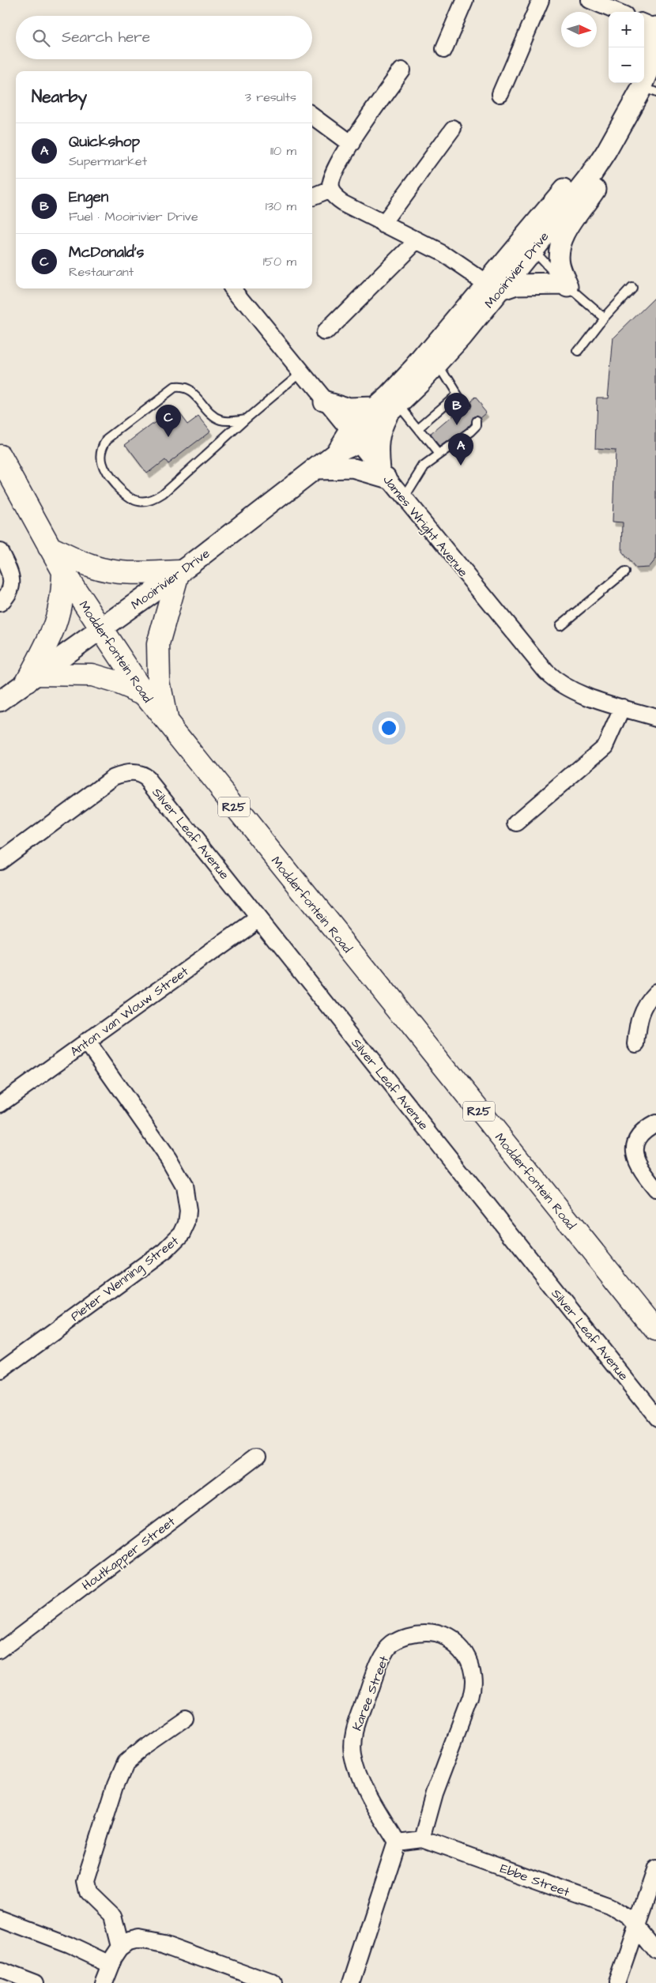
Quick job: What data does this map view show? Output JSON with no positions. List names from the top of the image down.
{
  "streets": {
    "main road": ["Modderfontein Road", "R25"],
    "street": [
      "Mooirivier Drive",
      "James Wright Avenue",
      "Silver Leaf Avenue",
      "Anton van Wouw Street",
      "Pieter Wenning Street",
      "Houtkapper Street",
      "Karee Street",
      "Ebbe Street"
    ]
  },
  "crossings": [
    ["Mooirivier Drive", "James Wright Avenue"],
    ["Mooirivier Drive", "Modderfontein Road"],
    ["Silver Leaf Avenue", "Anton van Wouw Street"],
    ["Anton van Wouw Street", "Pieter Wenning Street"],
    ["Karee Street", "Ebbe Street"]
  ],
  "north": "right",
  "page": {
    "map_buttons": ["+", "−"],
    "search": "Search here",
    "heading": ["Nearby", "3 results"],
    "list": [
      {
        "mark": "A",
        "name": "Quickshop",
        "note": "Supermarket",
        "value": "110 m"
      },
      {
        "mark": "B",
        "name": "Engen",
        "note": "Fuel · Mooirivier Drive",
        "value": "130 m"
      },
      {
        "mark": "C",
        "name": "McDonald's",
        "note": "Restaurant",
        "value": "150 m"
      }
    ],
    "pins": ["B", "C", "A"]
  }
}
